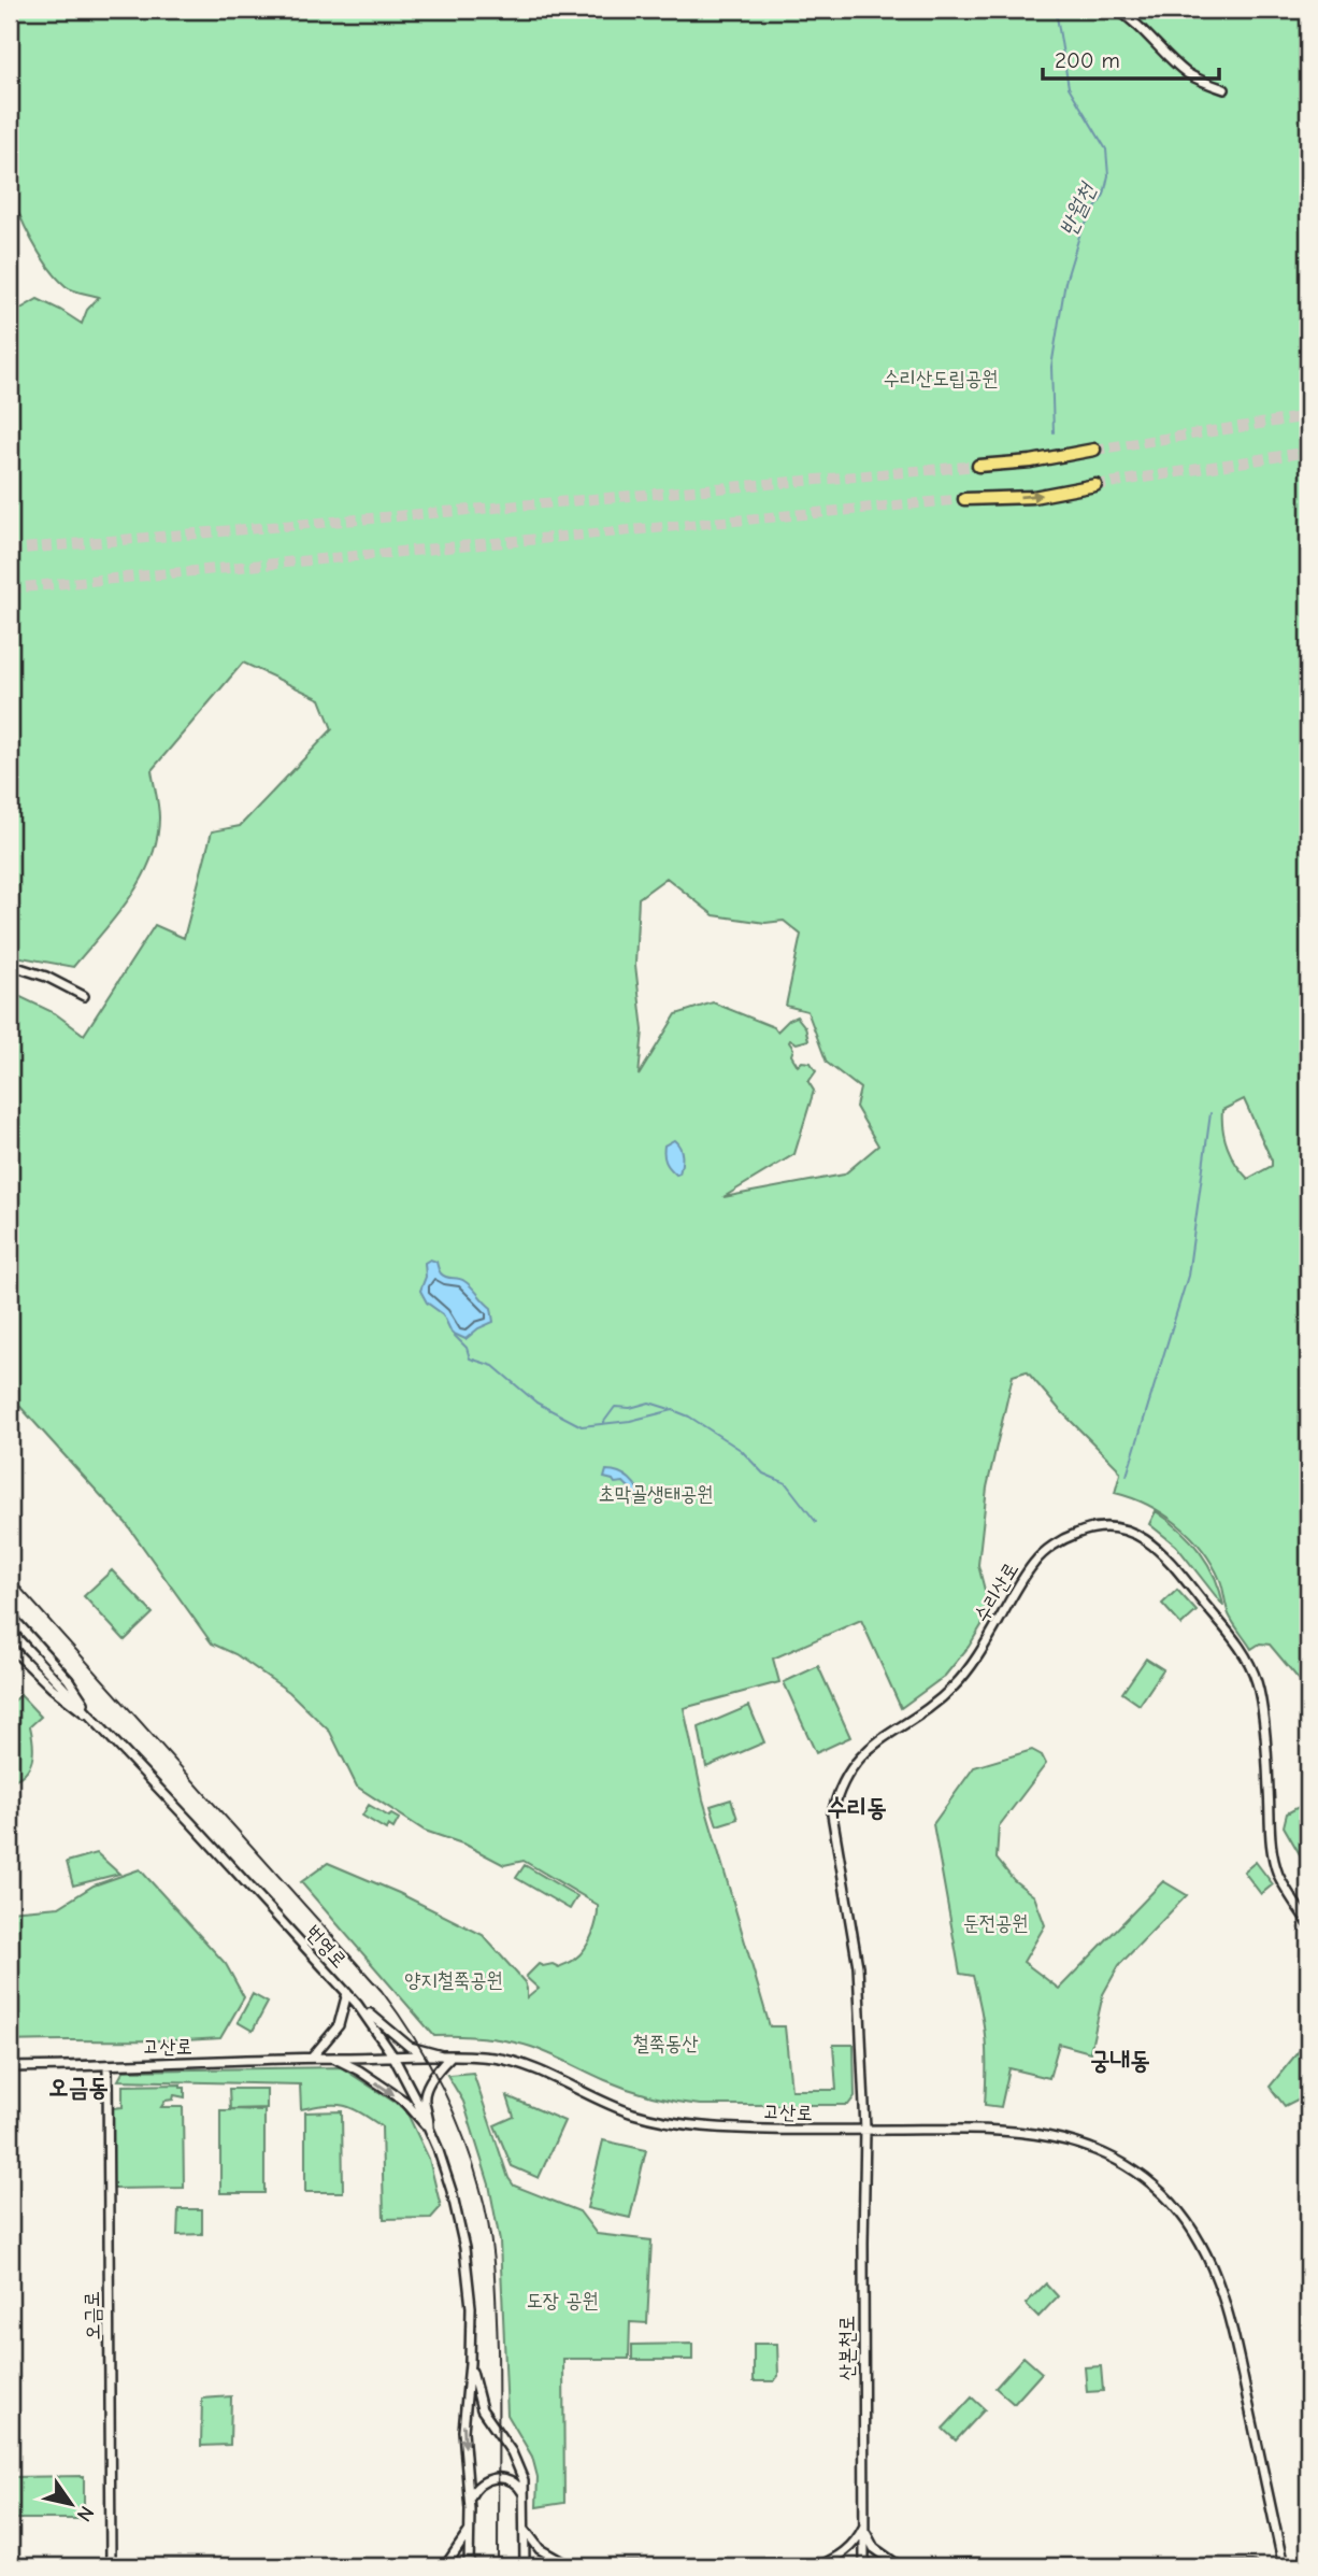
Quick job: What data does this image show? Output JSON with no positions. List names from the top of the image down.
{
  "streets": {
    "street": [
      "수리산로",
      "번영로",
      "고산로",
      "오금로",
      "산본천로"
    ]
  },
  "crossings": [
    ["수리산로", "고산로"],
    ["수리산로", "산본천로"],
    ["번영로", "고산로"],
    ["고산로", "오금로"],
    ["고산로", "산본천로"]
  ],
  "districts": ["수리동", "궁내동", "오금동"],
  "water": ["반월천"],
  "parks": [
    "수리산도립공원",
    "초막골생태공원",
    "둔전공원",
    "양지철쭉공원",
    "철쭉동산",
    "도장 공원"
  ],
  "scale_bar": "200 m",
  "north": "bottom right"
}
